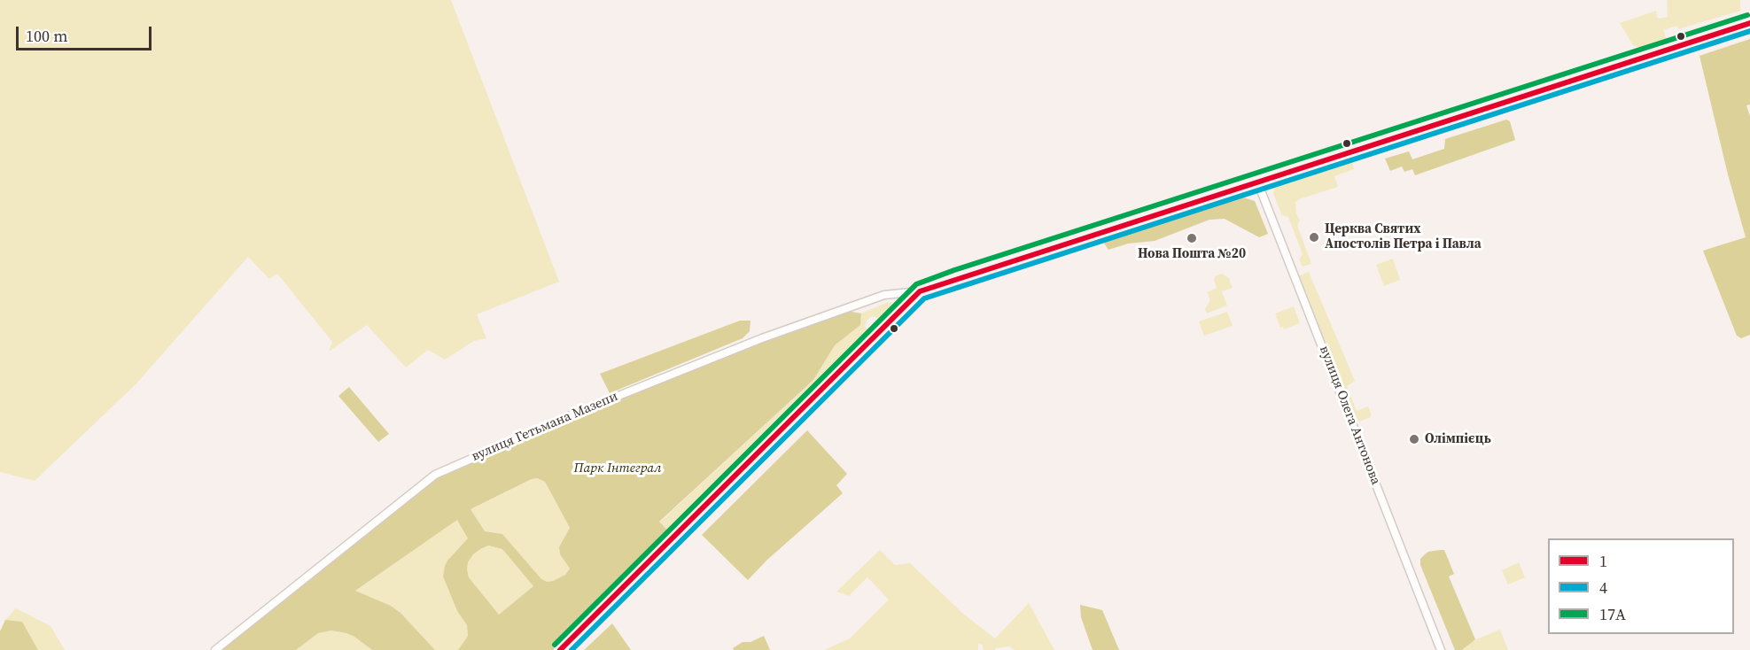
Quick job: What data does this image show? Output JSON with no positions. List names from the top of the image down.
{
  "streets": {
    "main road": ["вулиця Гетьмана Мазепи"],
    "street": ["вулиця Олега Антонова"]
  },
  "crossings": [
    ["вулиця Олега Антонова", "вулиця Гетьмана Мазепи"]
  ],
  "parks": ["Парк Інтеграл"],
  "places": ["Церква Святих Апостолів Петра і Павла", "Нова Пошта №20", "Олімпієць"],
  "lines": ["transit line 17А", "transit line 1", "transit line 4"],
  "legend": ["1", "4", "17А"],
  "scale_bar": "100 m"
}
